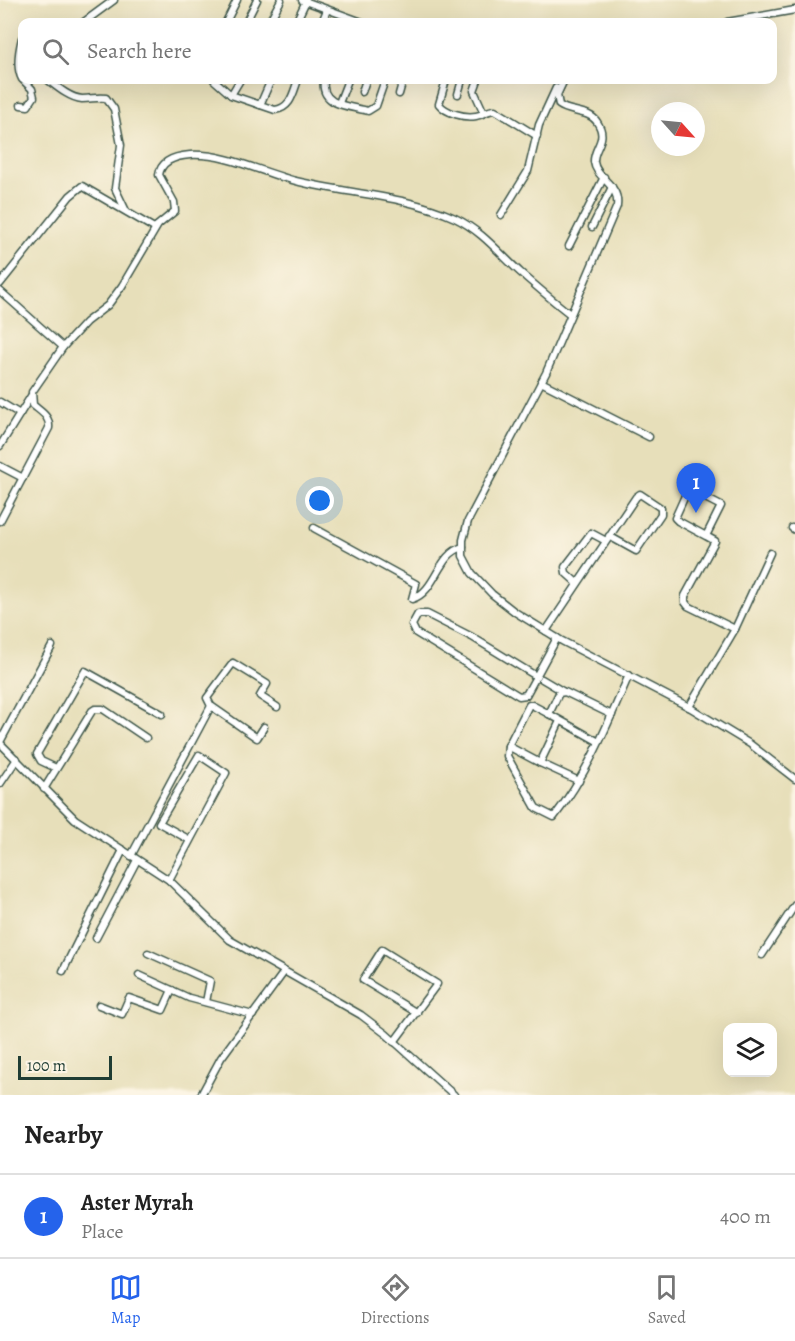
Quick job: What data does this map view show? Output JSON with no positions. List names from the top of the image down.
{
  "scale_bar": "100 m",
  "north": "bottom right",
  "page": {
    "search": "Search here",
    "pins": "1",
    "scale": "100 m",
    "heading": "Nearby",
    "list": [
      {
        "mark": "1",
        "name": "Aster Myrah",
        "note": "Place",
        "value": "400 m"
      }
    ],
    "nav": ["Map", "Directions", "Saved"]
  }
}
